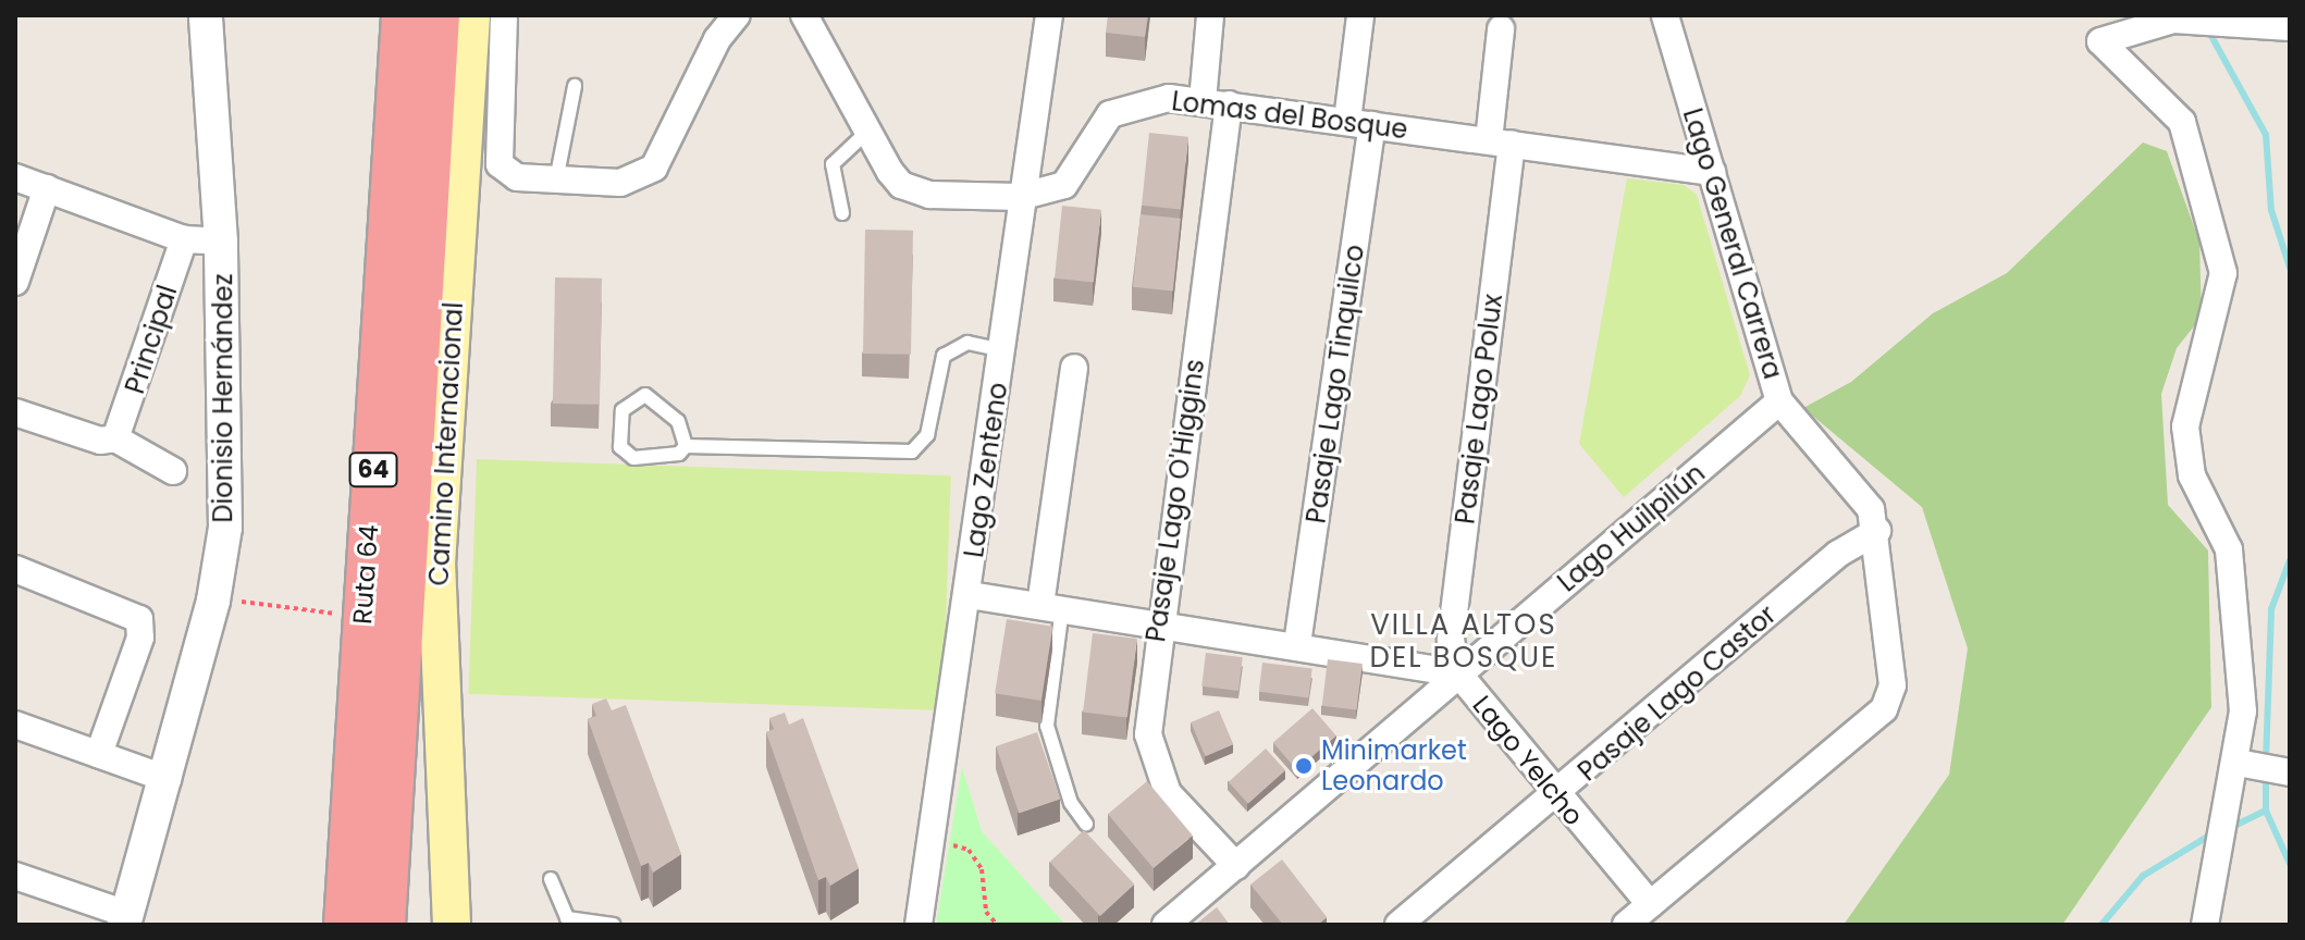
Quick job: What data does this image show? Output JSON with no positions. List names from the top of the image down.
{
  "streets": {
    "highway": ["64", "Ruta 64"],
    "main road": ["Camino Internacional"],
    "street": [
      "Lomas del Bosque",
      "Lago General Carrera",
      "Principal",
      "Pasaje Lago Tinquilco",
      "Dionisio Hernández",
      "Pasaje Lago Polux",
      "Lago Zenteno",
      "Pasaje Lago O'Higgins",
      "Lago Huilpilún",
      "Pasaje Lago Castor",
      "Lago Yelcho"
    ]
  },
  "crossings": [
    ["Lomas del Bosque", "Lago General Carrera"],
    ["Lomas del Bosque", "Pasaje Lago Tinquilco"],
    ["Lomas del Bosque", "Pasaje Lago Polux"],
    ["Lomas del Bosque", "Lago Zenteno"],
    ["Lomas del Bosque", "Pasaje Lago O'Higgins"],
    ["Lago General Carrera", "Lago Huilpilún"],
    ["Lago General Carrera", "Pasaje Lago Castor"],
    ["Lago General Carrera", "Lago Yelcho"],
    ["Pasaje Lago Tinquilco", "Lago Yelcho"],
    ["Pasaje Lago Polux", "Lago Huilpilún"],
    ["Pasaje Lago Polux", "Lago Yelcho"],
    ["Lago Zenteno", "Lago Yelcho"],
    ["Pasaje Lago O'Higgins", "Lago Huilpilún"],
    ["Pasaje Lago O'Higgins", "Lago Yelcho"],
    ["Lago Huilpilún", "Lago Yelcho"],
    ["Pasaje Lago Castor", "Lago Yelcho"]
  ],
  "districts": ["VILLA ALTOS DEL BOSQUE"],
  "places": ["Minimarket Leonardo"]
}
